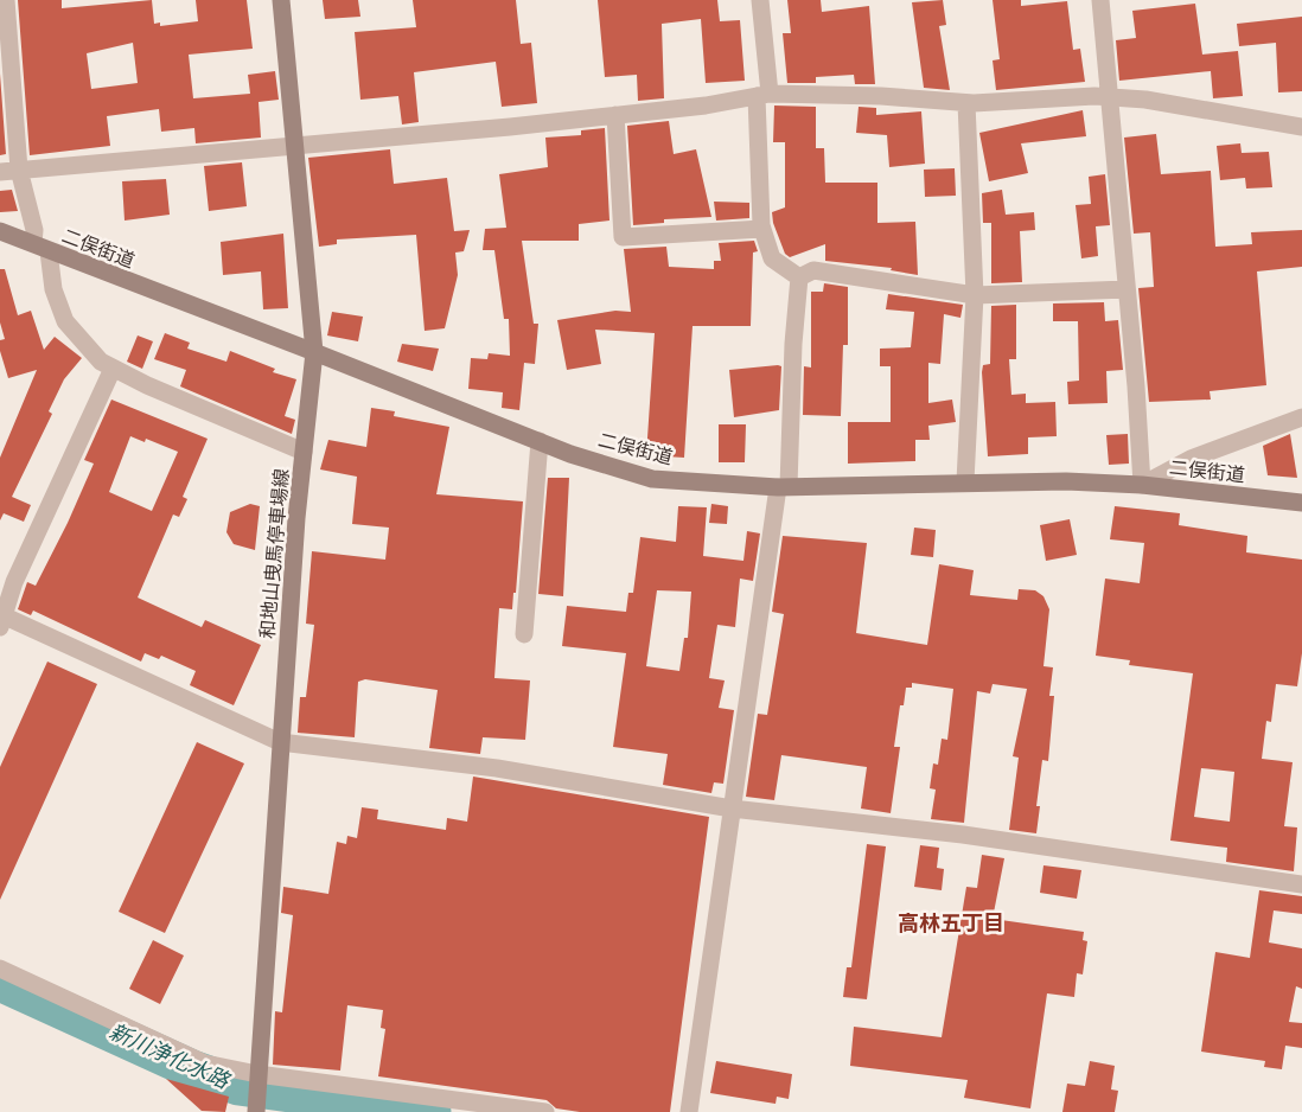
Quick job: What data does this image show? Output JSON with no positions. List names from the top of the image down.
{
  "streets": {
    "street": ["二俣街道", "和地山曳馬停車場線"]
  },
  "crossings": [
    ["二俣街道", "和地山曳馬停車場線"]
  ],
  "districts": ["高林五丁目"],
  "water": ["新川浄化水路"]
}
